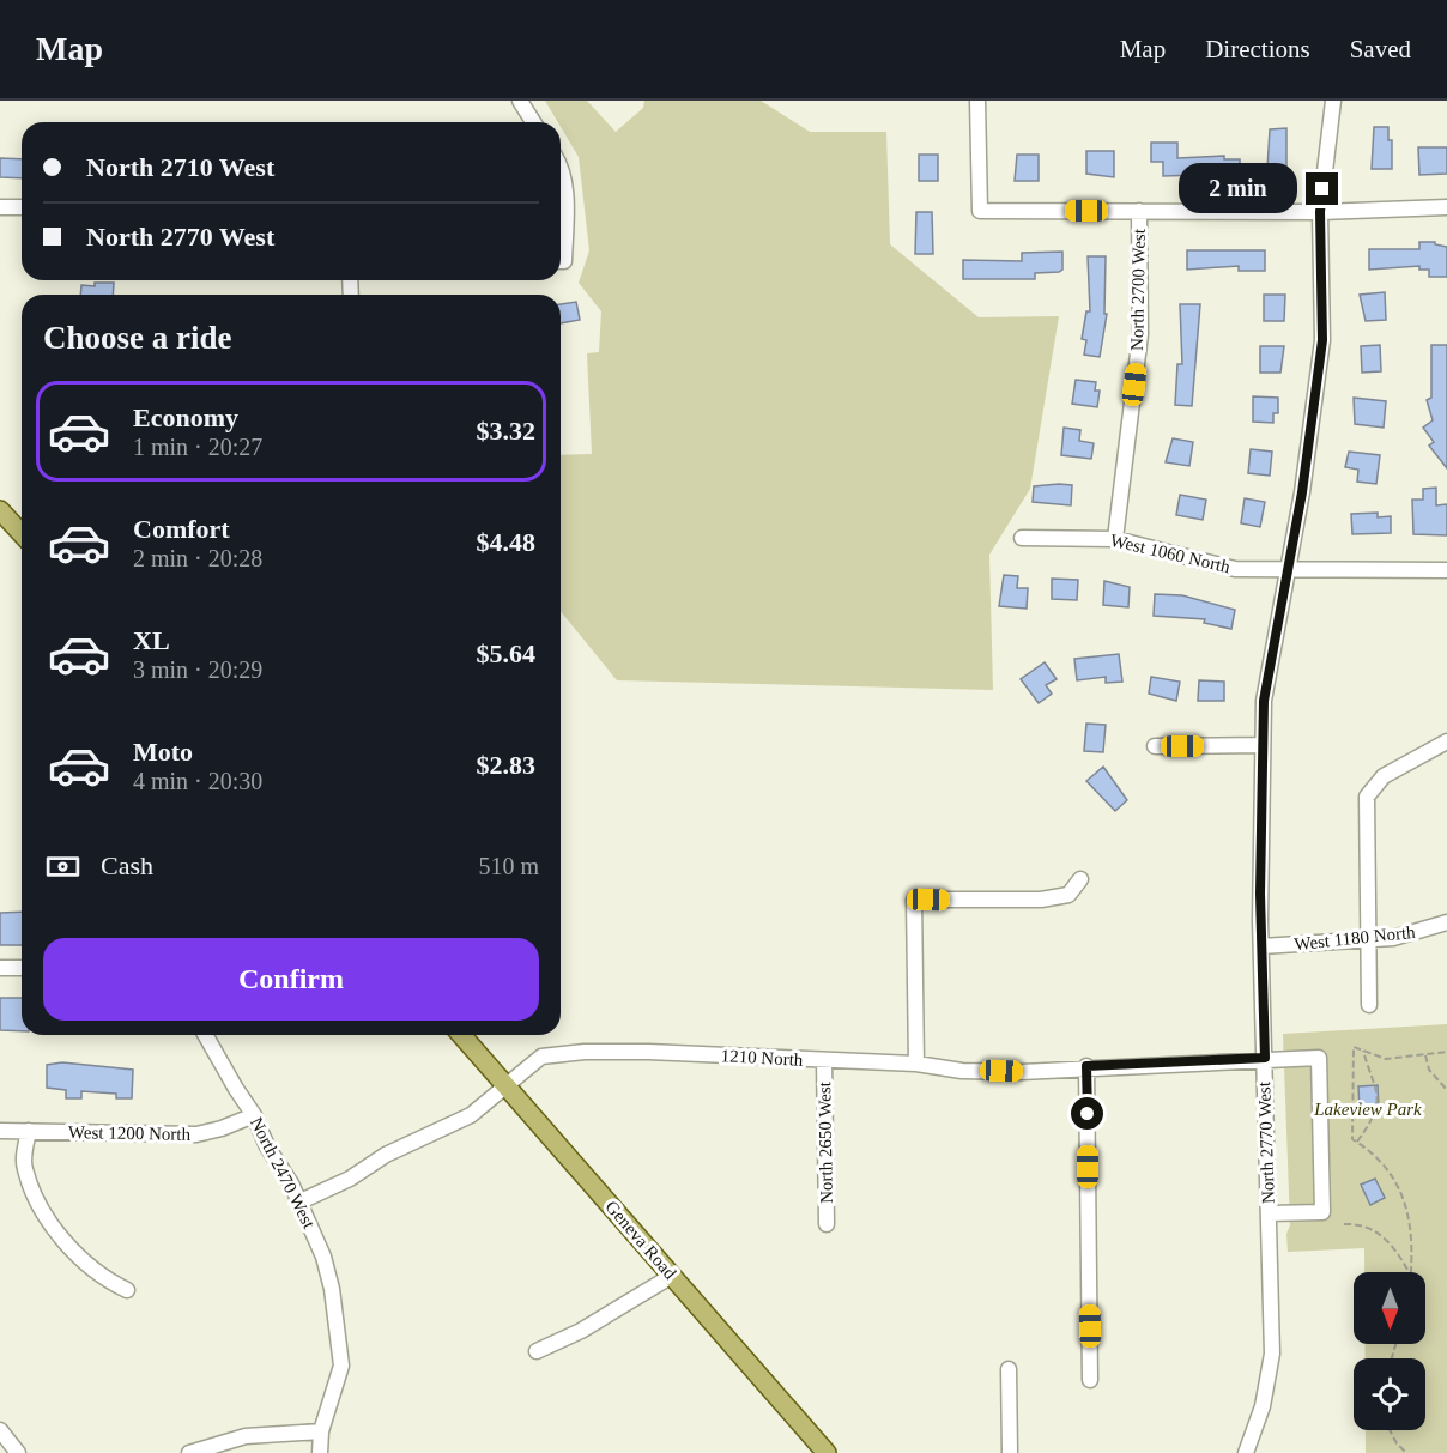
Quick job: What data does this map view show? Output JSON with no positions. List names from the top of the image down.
{
  "streets": {
    "main road": ["Geneva Road"],
    "street": [
      "North 2700 West",
      "West 1060 North",
      "West 1180 North",
      "1210 North",
      "West 1200 North",
      "North 2650 West",
      "North 2770 West",
      "North 2470 West"
    ]
  },
  "crossings": [
    ["North 2700 West", "West 1060 North"],
    ["West 1060 North", "North 2770 West"],
    ["West 1180 North", "North 2770 West"],
    ["1210 North", "North 2650 West"],
    ["1210 North", "North 2770 West"],
    ["1210 North", "North 2470 West"],
    ["1210 North", "Geneva Road"],
    ["West 1200 North", "North 2470 West"]
  ],
  "parks": ["Lakeview Park"],
  "north": "bottom",
  "page": {
    "header": "Map",
    "nav": ["Map", "Directions", "Saved"],
    "banner": ["North 2710 West", "North 2770 West"],
    "bubble": "2 min",
    "heading": "Choose a ride",
    "list": [
      {
        "name": "Economy",
        "note": "1 min · 20:27",
        "value": "$3.32"
      },
      {
        "name": "Comfort",
        "note": "2 min · 20:28",
        "value": "$4.48"
      },
      {
        "name": "XL",
        "note": "3 min · 20:29",
        "value": "$5.64"
      },
      {
        "name": "Moto",
        "note": "4 min · 20:30",
        "value": "$2.83"
      }
    ],
    "pay": ["Cash", "510 m"],
    "buttons": "Confirm"
  }
}
